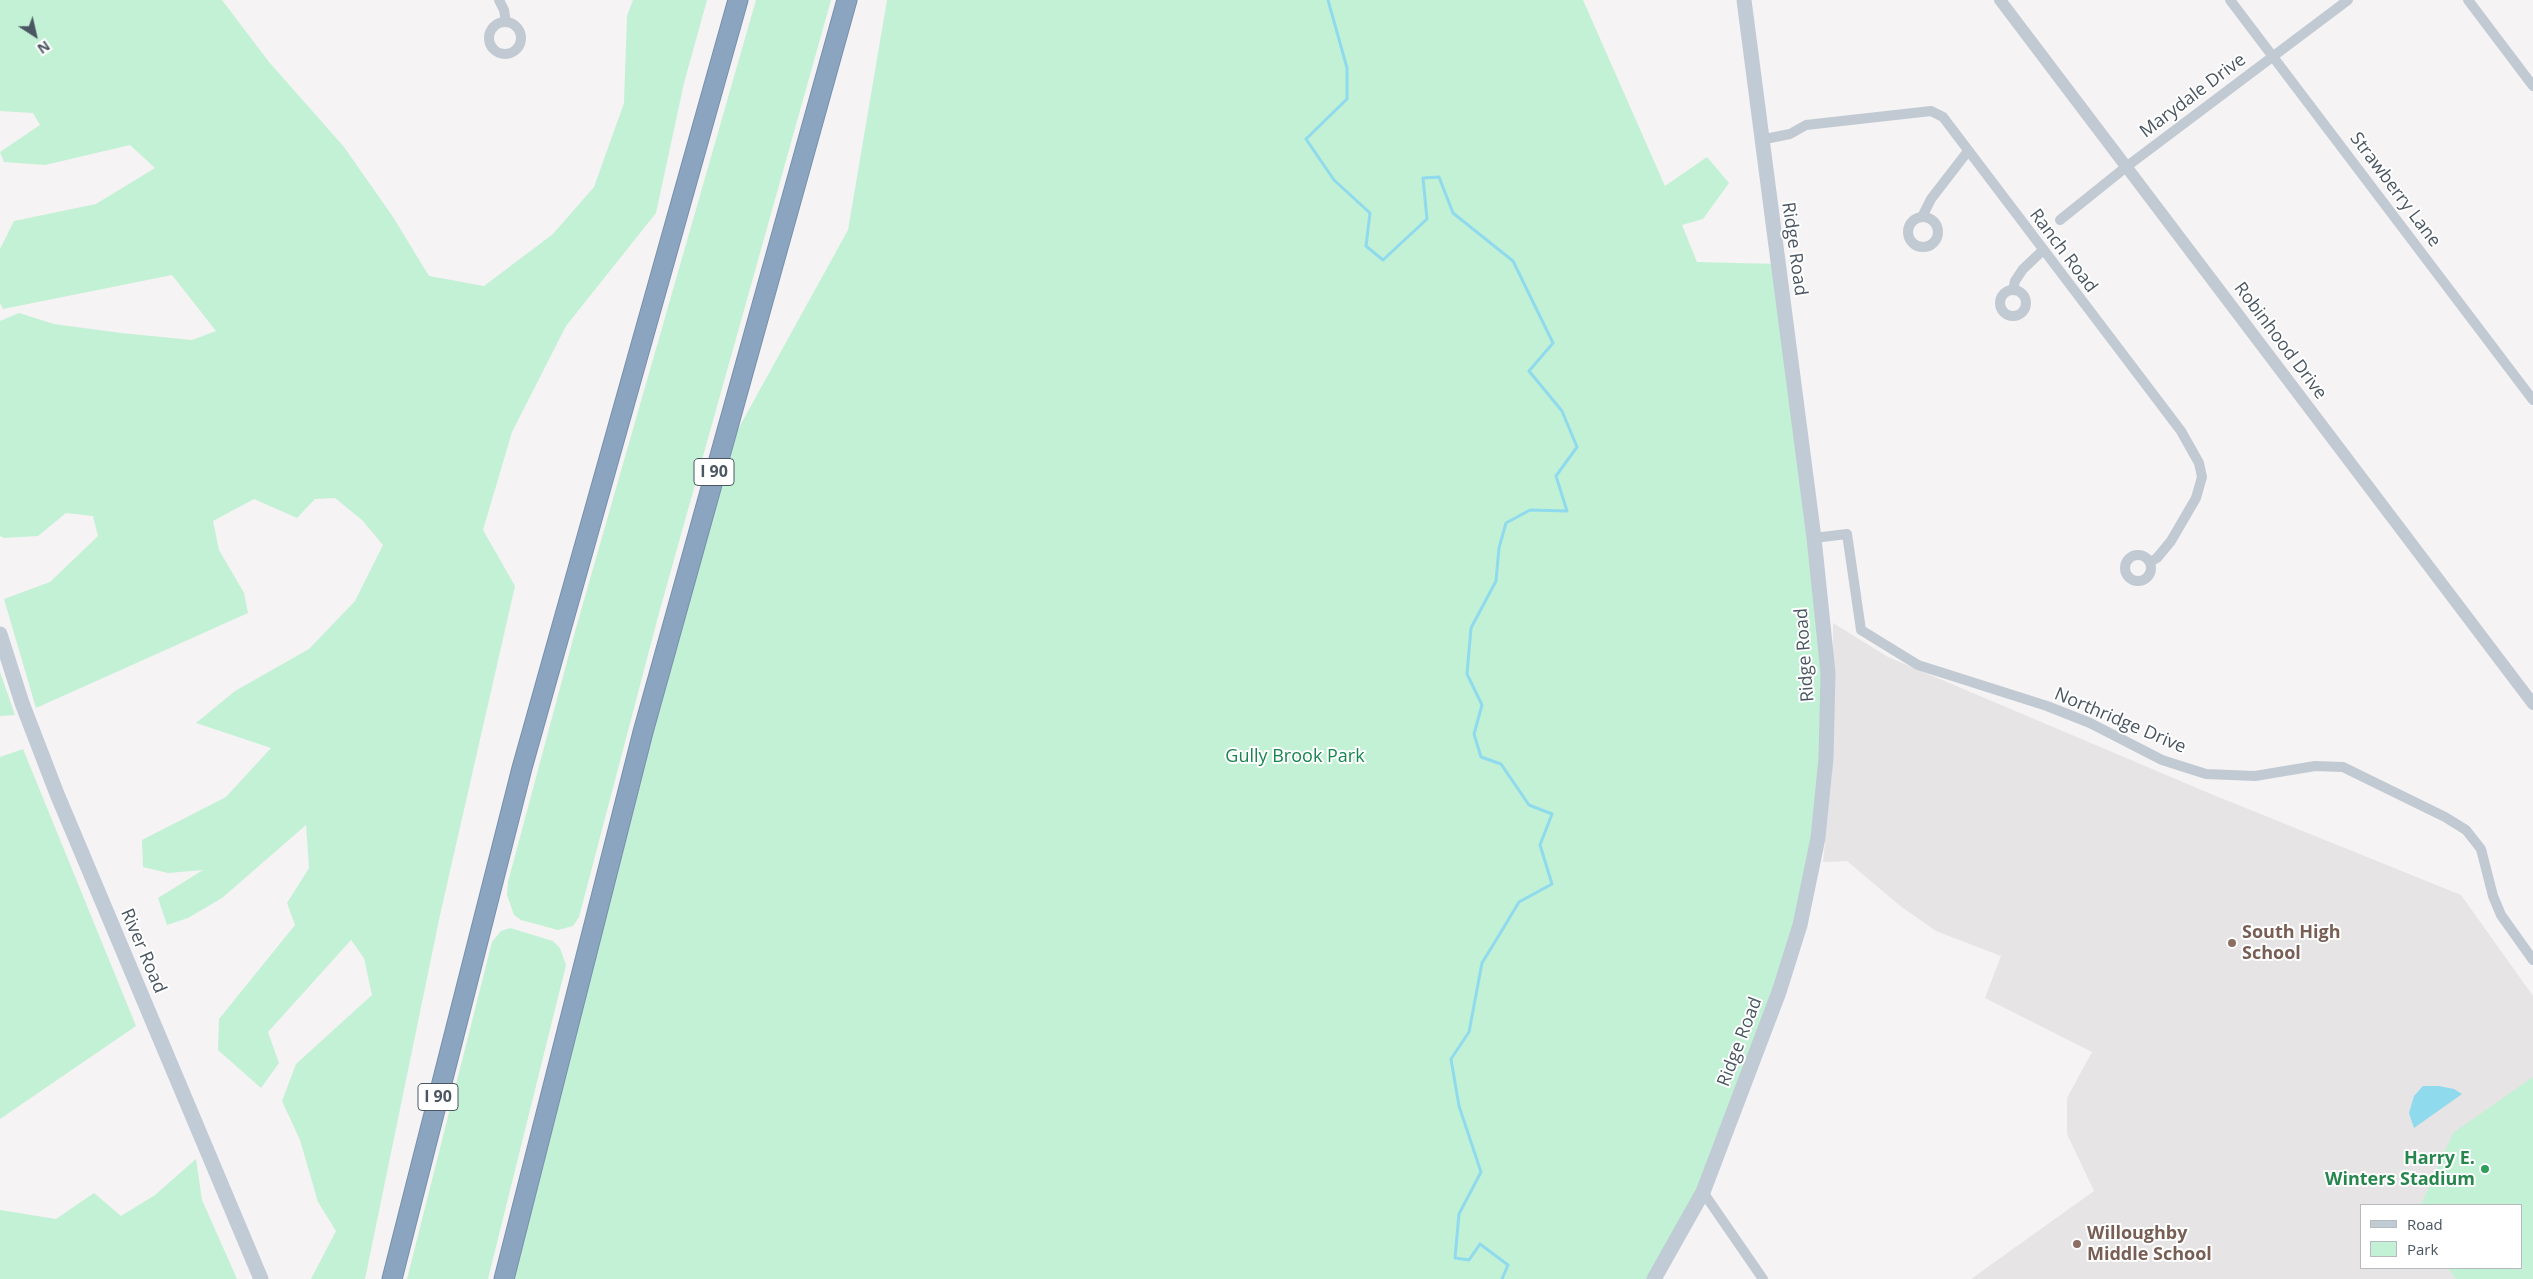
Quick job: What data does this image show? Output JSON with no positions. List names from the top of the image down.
{
  "streets": {
    "highway": ["I 90"],
    "main road": ["Ridge Road", "River Road"],
    "street": [
      "Marydale Drive",
      "Strawberry Lane",
      "Ranch Road",
      "Robinhood Drive",
      "Northridge Drive"
    ]
  },
  "crossings": [
    ["Marydale Drive", "Strawberry Lane"],
    ["Marydale Drive", "Robinhood Drive"],
    ["Ridge Road", "Ranch Road"],
    ["Ridge Road", "Northridge Drive"]
  ],
  "parks": ["Gully Brook Park"],
  "places": ["South High School", "Harry E. Winters Stadium", "Willoughby Middle School"],
  "legend": ["Road", "Park"],
  "north": "bottom right"
}
